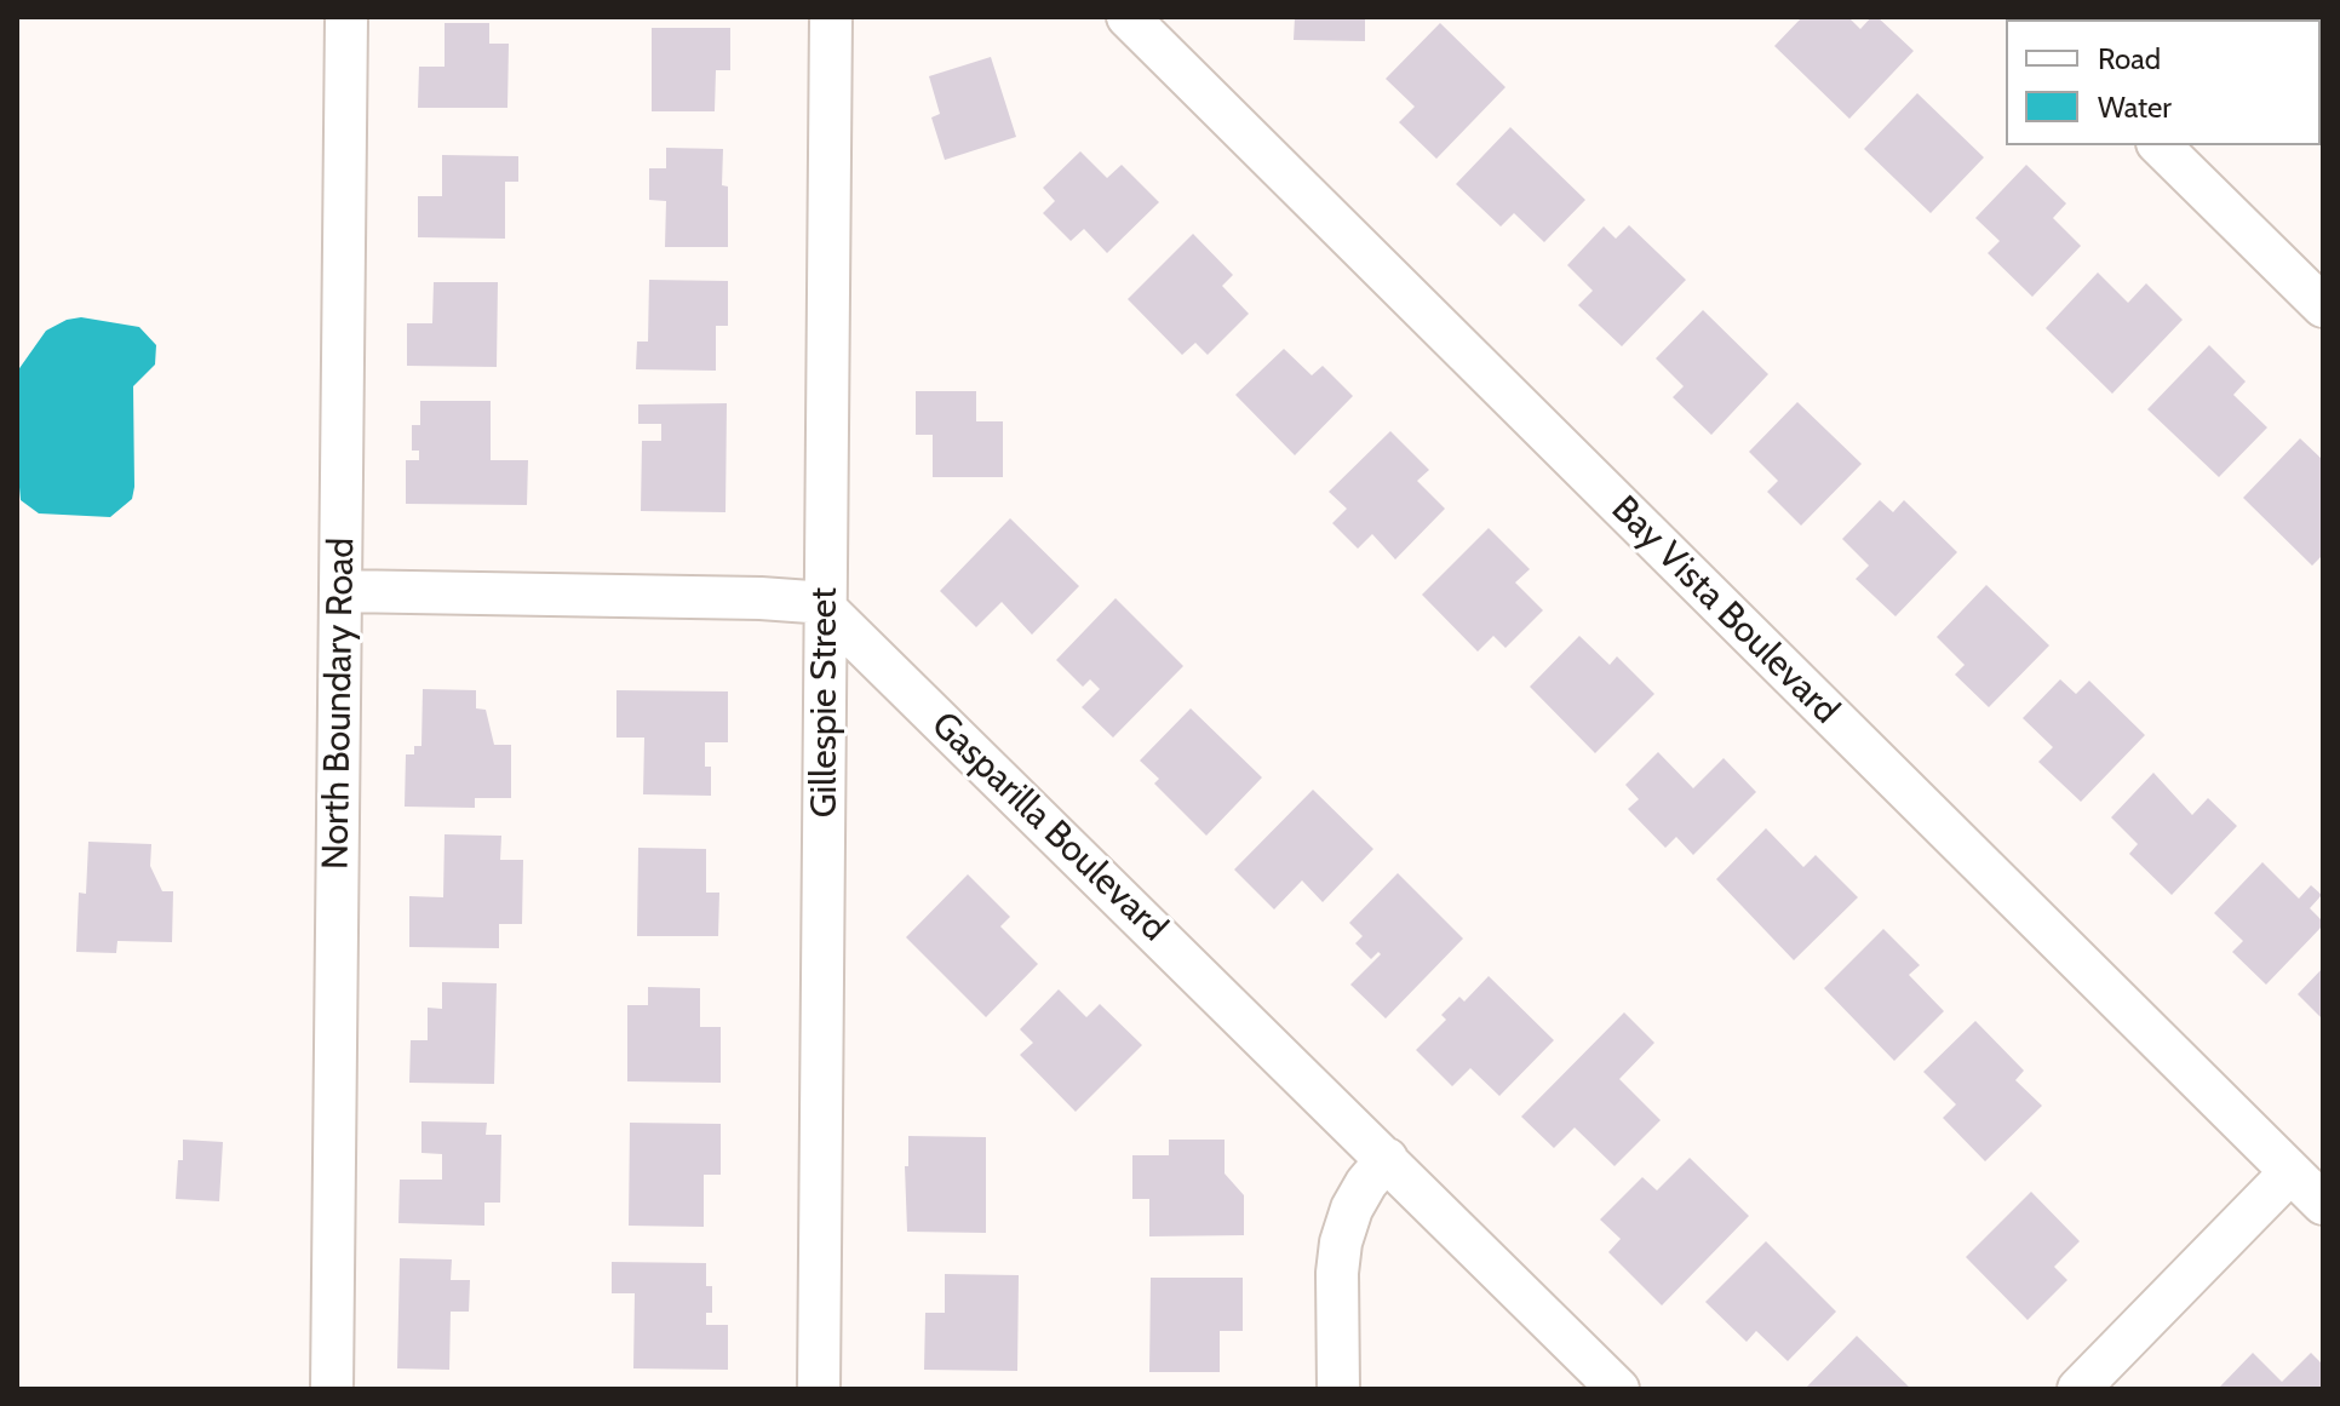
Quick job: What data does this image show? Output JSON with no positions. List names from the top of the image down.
{
  "streets": {
    "street": [
      "Bay Vista Boulevard",
      "Gillespie Street",
      "North Boundary Road",
      "Gasparilla Boulevard"
    ]
  },
  "crossings": [
    ["Gillespie Street", "Gasparilla Boulevard"]
  ],
  "legend": ["Road", "Water"]
}
